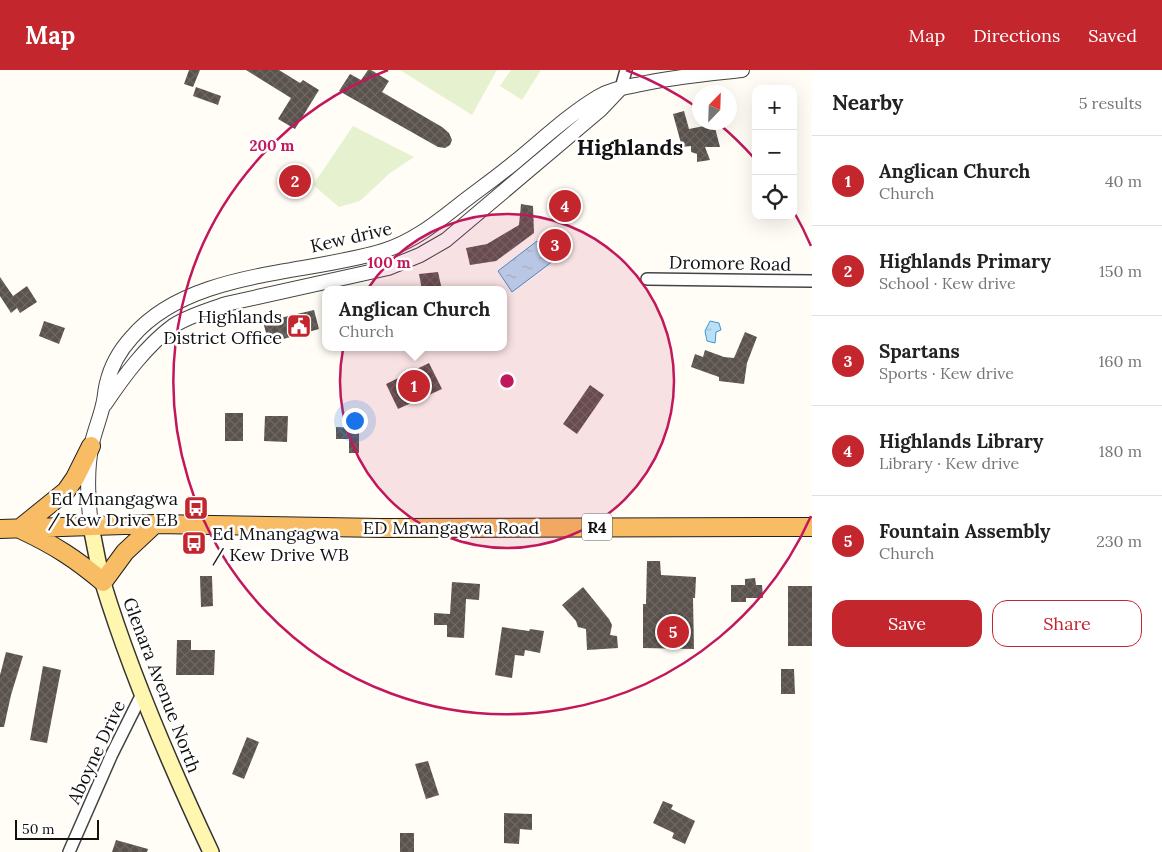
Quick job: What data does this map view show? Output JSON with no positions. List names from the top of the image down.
{
  "streets": {
    "highway": ["ED Mnangagwa Road", "R4"],
    "main road": ["Glenara Avenue North"],
    "street": ["Kew drive", "Dromore Road", "Aboyne Drive"]
  },
  "crossings": [
    ["Kew drive", "ED Mnangagwa Road"],
    ["Kew drive", "Glenara Avenue North"],
    ["ED Mnangagwa Road", "Glenara Avenue North"],
    ["Glenara Avenue North", "Aboyne Drive"]
  ],
  "districts": ["Highlands"],
  "places": {
    "public building": ["Highlands District Office"],
    "bus stop": ["Ed Mnangagwa / Kew Drive EB", "Ed Mnangagwa / Kew Drive WB"]
  },
  "scale_bar": "50 m",
  "north": "top right",
  "page": {
    "header": "Map",
    "nav": ["Map", "Directions", "Saved"],
    "heading": ["Nearby", "5 results"],
    "map_buttons": ["+", "−"],
    "list": [
      {
        "mark": "1",
        "name": "Anglican Church",
        "note": "Church",
        "value": "40 m"
      },
      {
        "mark": "2",
        "name": "Highlands Primary",
        "note": "School · Kew drive",
        "value": "150 m"
      },
      {
        "mark": "3",
        "name": "Spartans",
        "note": "Sports · Kew drive",
        "value": "160 m"
      },
      {
        "mark": "4",
        "name": "Highlands Library",
        "note": "Library · Kew drive",
        "value": "180 m"
      },
      {
        "mark": "5",
        "name": "Fountain Assembly",
        "note": "Church",
        "value": "230 m"
      }
    ],
    "pins": [
      "2",
      "4",
      "3",
      "1",
      "5"
    ],
    "popup": ["Anglican Church", "Church"],
    "buttons": ["Save", "Share"],
    "scale": "50 m"
  },
  "rings": ["200 m", "100 m"]
}
